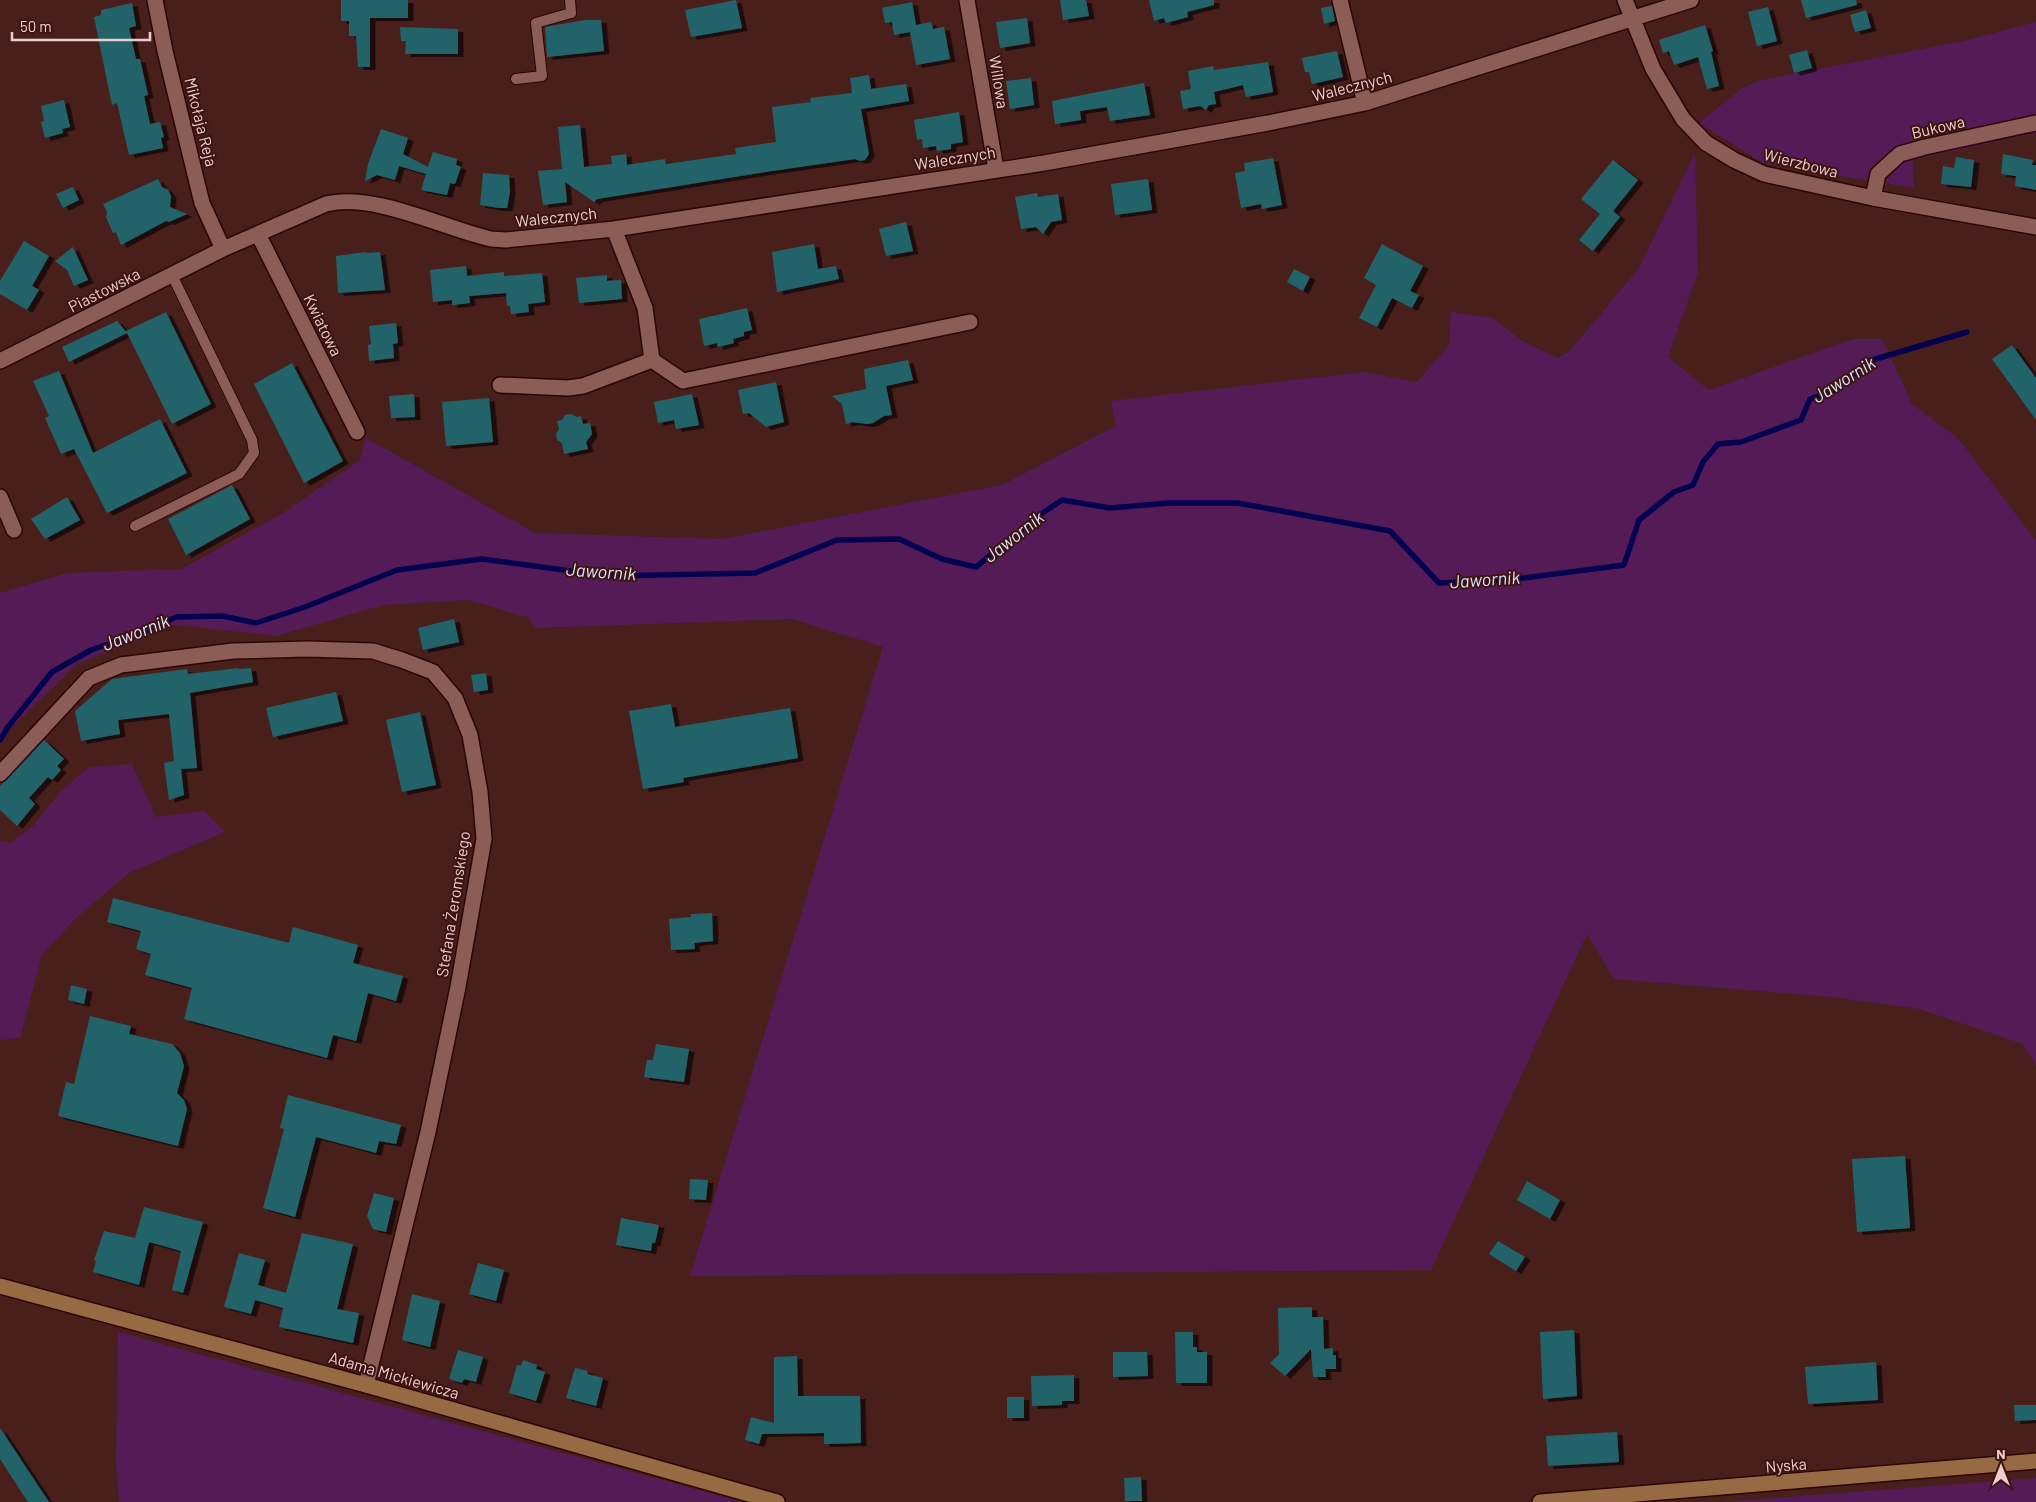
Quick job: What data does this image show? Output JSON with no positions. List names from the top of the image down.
{
  "streets": {
    "street": [
      "Willowa",
      "Walecznych",
      "Mikołaja Reja",
      "Bukowa",
      "Wierzbowa",
      "Piastowska",
      "Kwiatowa",
      "Stefana Żeromskiego",
      "Adama Mickiewicza",
      "Nyska"
    ]
  },
  "crossings": [
    ["Willowa", "Walecznych"],
    ["Walecznych", "Mikołaja Reja"],
    ["Walecznych", "Wierzbowa"],
    ["Walecznych", "Piastowska"],
    ["Walecznych", "Kwiatowa"],
    ["Mikołaja Reja", "Piastowska"],
    ["Bukowa", "Wierzbowa"],
    ["Stefana Żeromskiego", "Adama Mickiewicza"]
  ],
  "water": ["Jawornik"],
  "scale_bar": "50 m",
  "north": "top"
}
